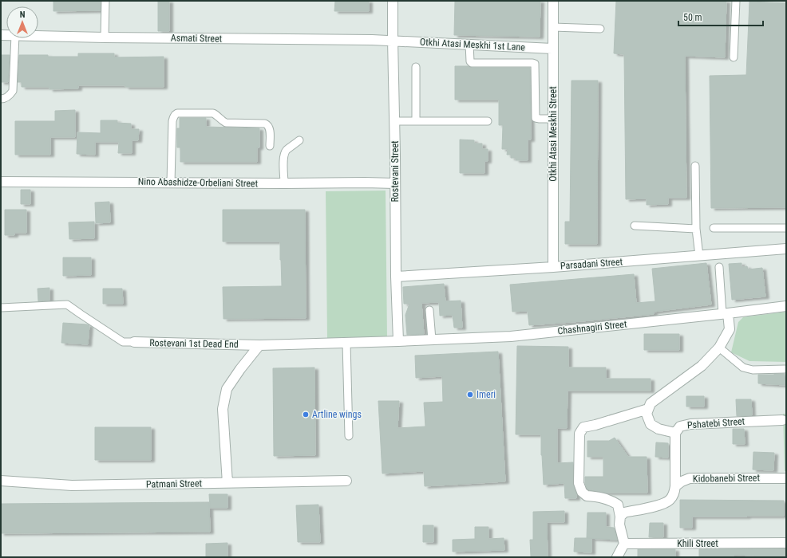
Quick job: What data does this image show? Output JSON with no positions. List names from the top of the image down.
{
  "streets": {
    "street": [
      "Asmati Street",
      "Otkhi Atasi Meskhi 1st Lane",
      "Otkhi Atasi Meskhi Street",
      "Rostevani Street",
      "Nino Abashidze-Orbeliani Street",
      "Parsadani Street",
      "Chashnagiri Street",
      "Rostevani 1st Dead End",
      "Pshatebi Street",
      "Kidobanebi Street",
      "Patmani Street",
      "Khili Street"
    ]
  },
  "crossings": [
    ["Asmati Street", "Otkhi Atasi Meskhi 1st Lane"],
    ["Asmati Street", "Rostevani Street"],
    ["Otkhi Atasi Meskhi 1st Lane", "Otkhi Atasi Meskhi Street"],
    ["Otkhi Atasi Meskhi 1st Lane", "Rostevani Street"],
    ["Otkhi Atasi Meskhi Street", "Parsadani Street"],
    ["Rostevani Street", "Nino Abashidze-Orbeliani Street"],
    ["Rostevani Street", "Parsadani Street"],
    ["Rostevani Street", "Chashnagiri Street"],
    ["Rostevani Street", "Rostevani 1st Dead End"],
    ["Chashnagiri Street", "Rostevani 1st Dead End"]
  ],
  "places": ["Imeri", "Artline wings"],
  "scale_bar": "50 m",
  "north": "top"
}
